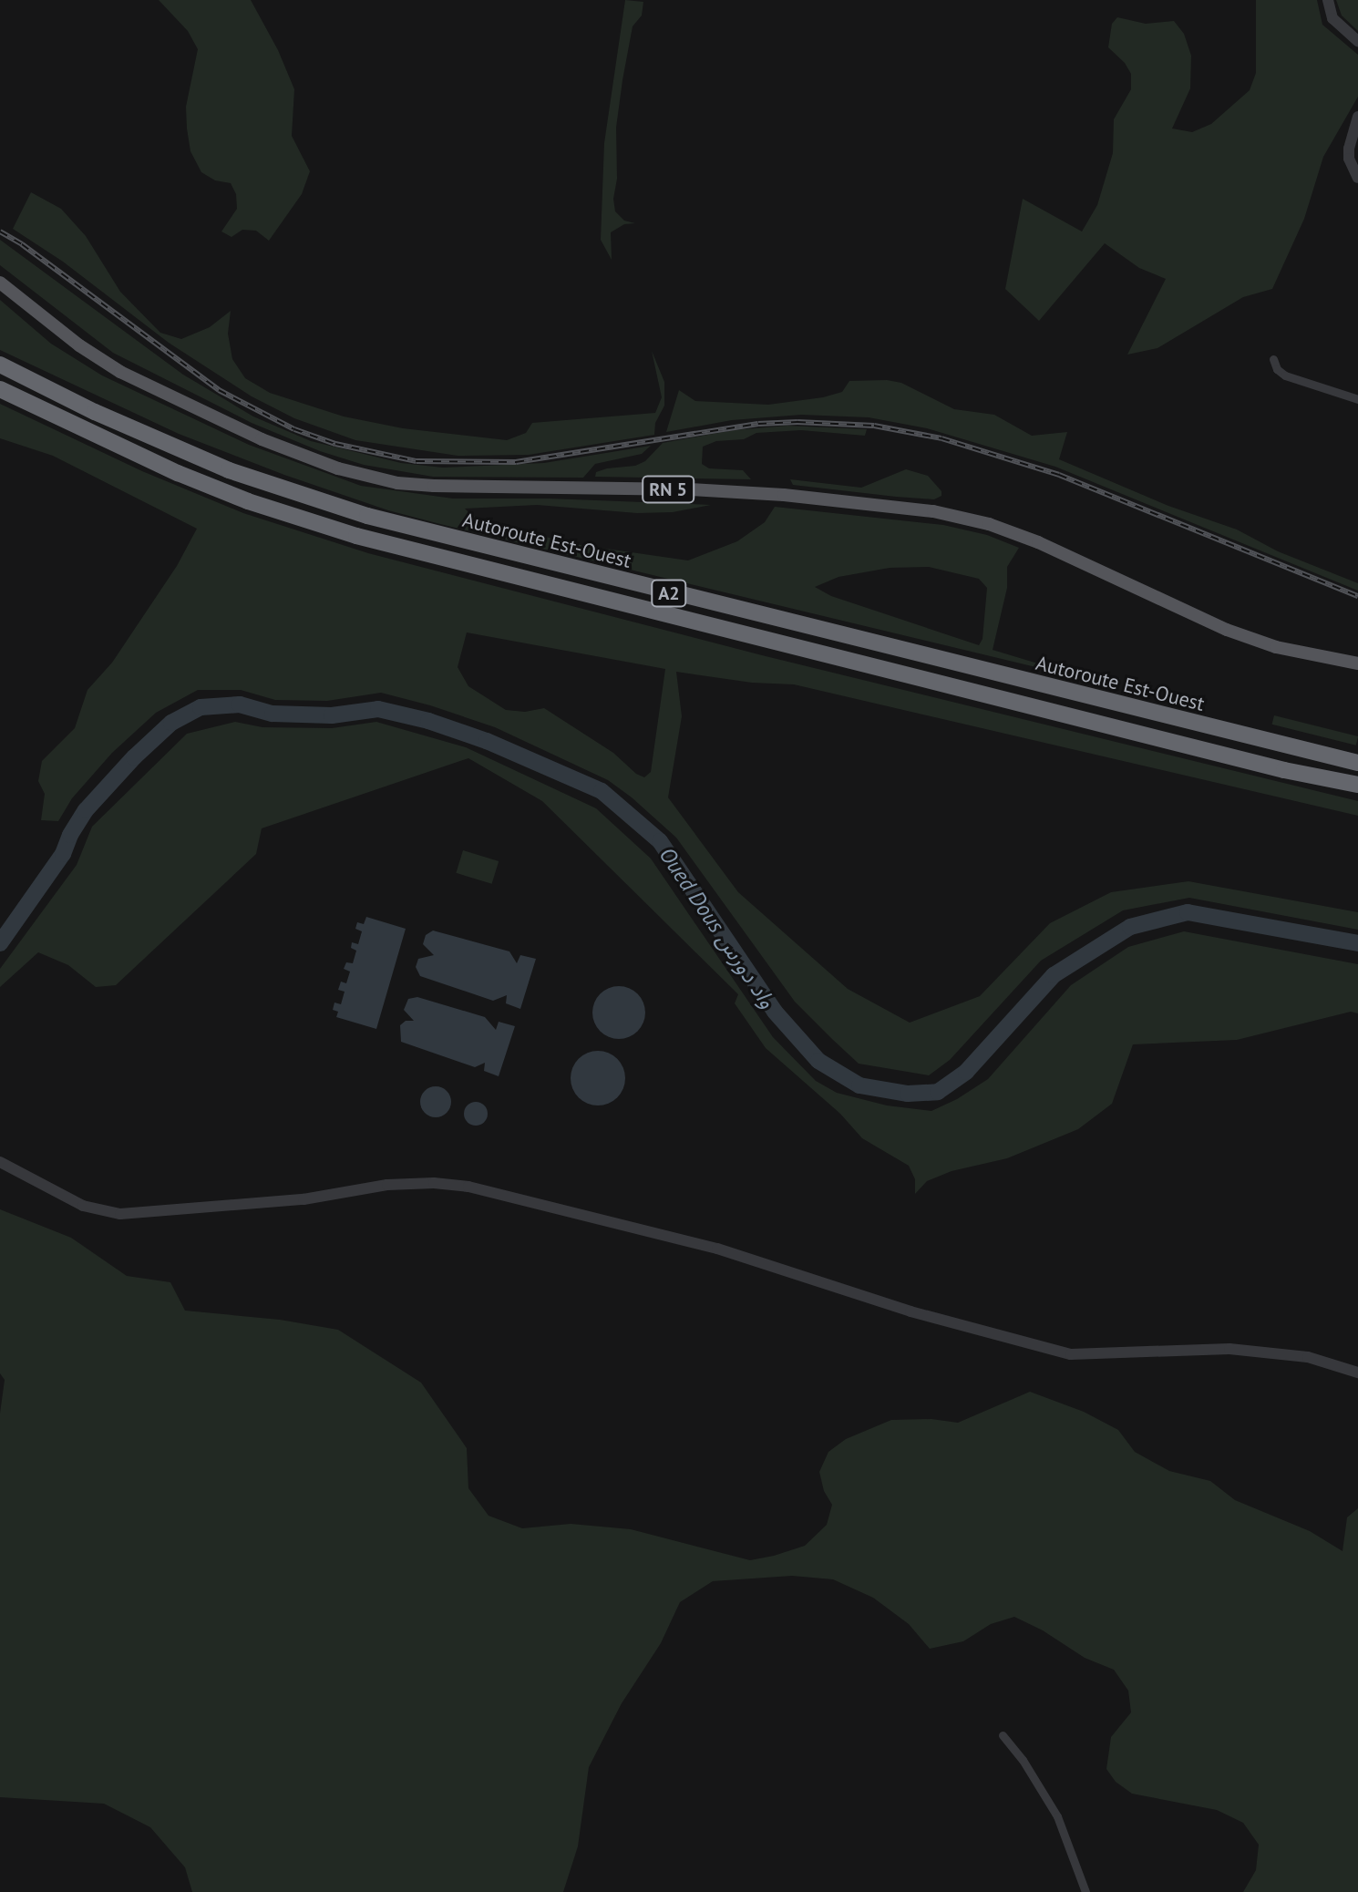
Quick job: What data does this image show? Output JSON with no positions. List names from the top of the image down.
{
  "streets": {
    "highway": ["Autoroute Est-Ouest", "A2"],
    "main road": ["RN 5"]
  },
  "water": ["Oued Dous واد دورس"]
}
